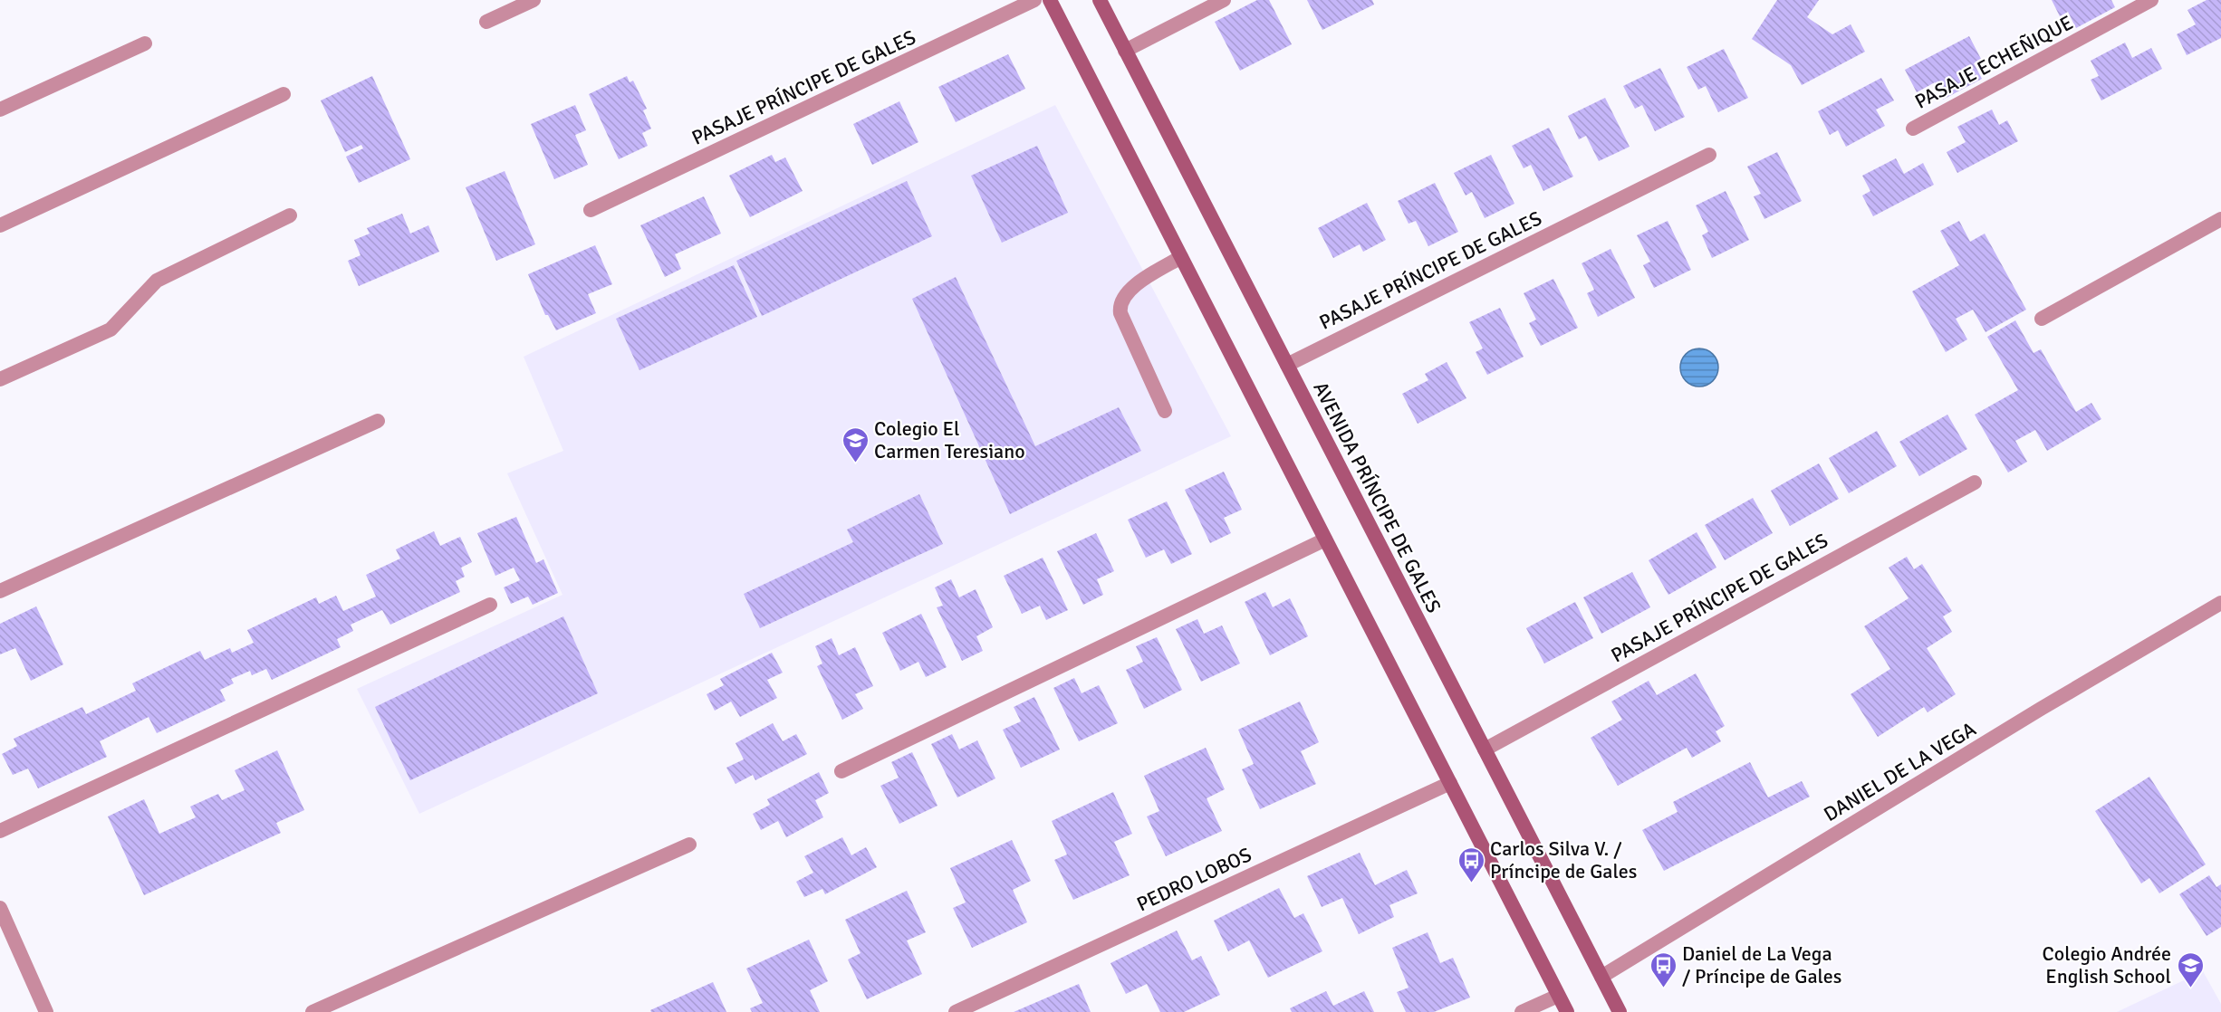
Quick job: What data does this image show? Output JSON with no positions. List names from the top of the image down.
{
  "streets": {
    "main road": ["AVENIDA PRÍNCIPE DE GALES"],
    "street": [
      "PASAJE ECHEÑIQUE",
      "PASAJE PRÍNCIPE DE GALES",
      "DANIEL DE LA VEGA",
      "PEDRO LOBOS"
    ]
  },
  "crossings": [
    ["PASAJE PRÍNCIPE DE GALES", "AVENIDA PRÍNCIPE DE GALES"],
    ["AVENIDA PRÍNCIPE DE GALES", "DANIEL DE LA VEGA"]
  ],
  "places": {
    "school or university": ["Colegio El Carmen Teresiano", "Colegio Andrée English School"],
    "bus stop": ["Carlos Silva V. / Príncipe de Gales", "Daniel de La Vega / Príncipe de Gales"]
  }
}
